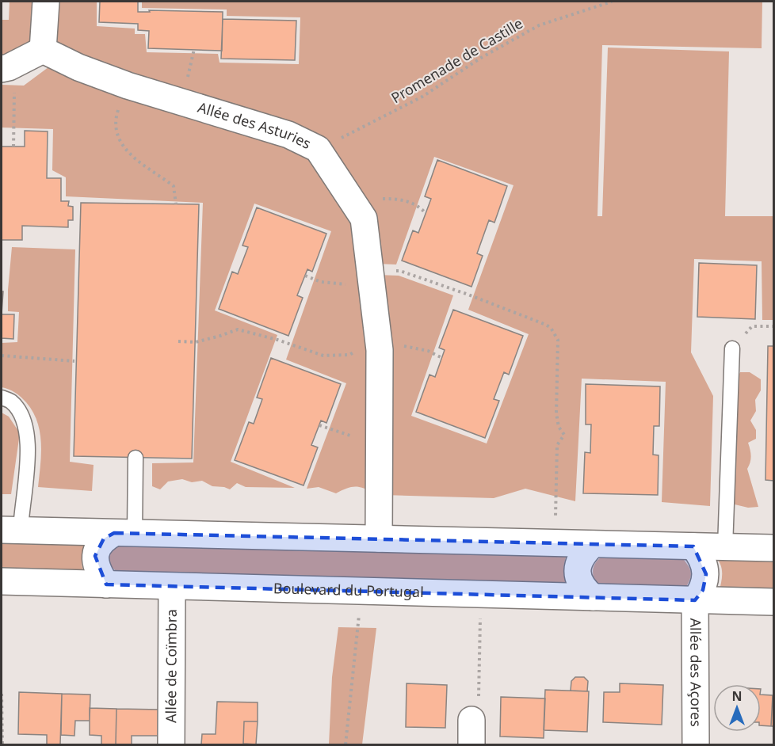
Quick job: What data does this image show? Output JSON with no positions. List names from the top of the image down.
{
  "streets": {
    "street": [
      "Allée des Asturies",
      "Boulevard du Portugal",
      "Allée de Coïmbra",
      "Allée des Açores"
    ],
    "path": ["Promenade de Castille"]
  },
  "crossings": [
    ["Promenade de Castille", "Allée des Asturies"],
    ["Boulevard du Portugal", "Allée de Coïmbra"],
    ["Boulevard du Portugal", "Allée des Açores"]
  ],
  "north": "top"
}
